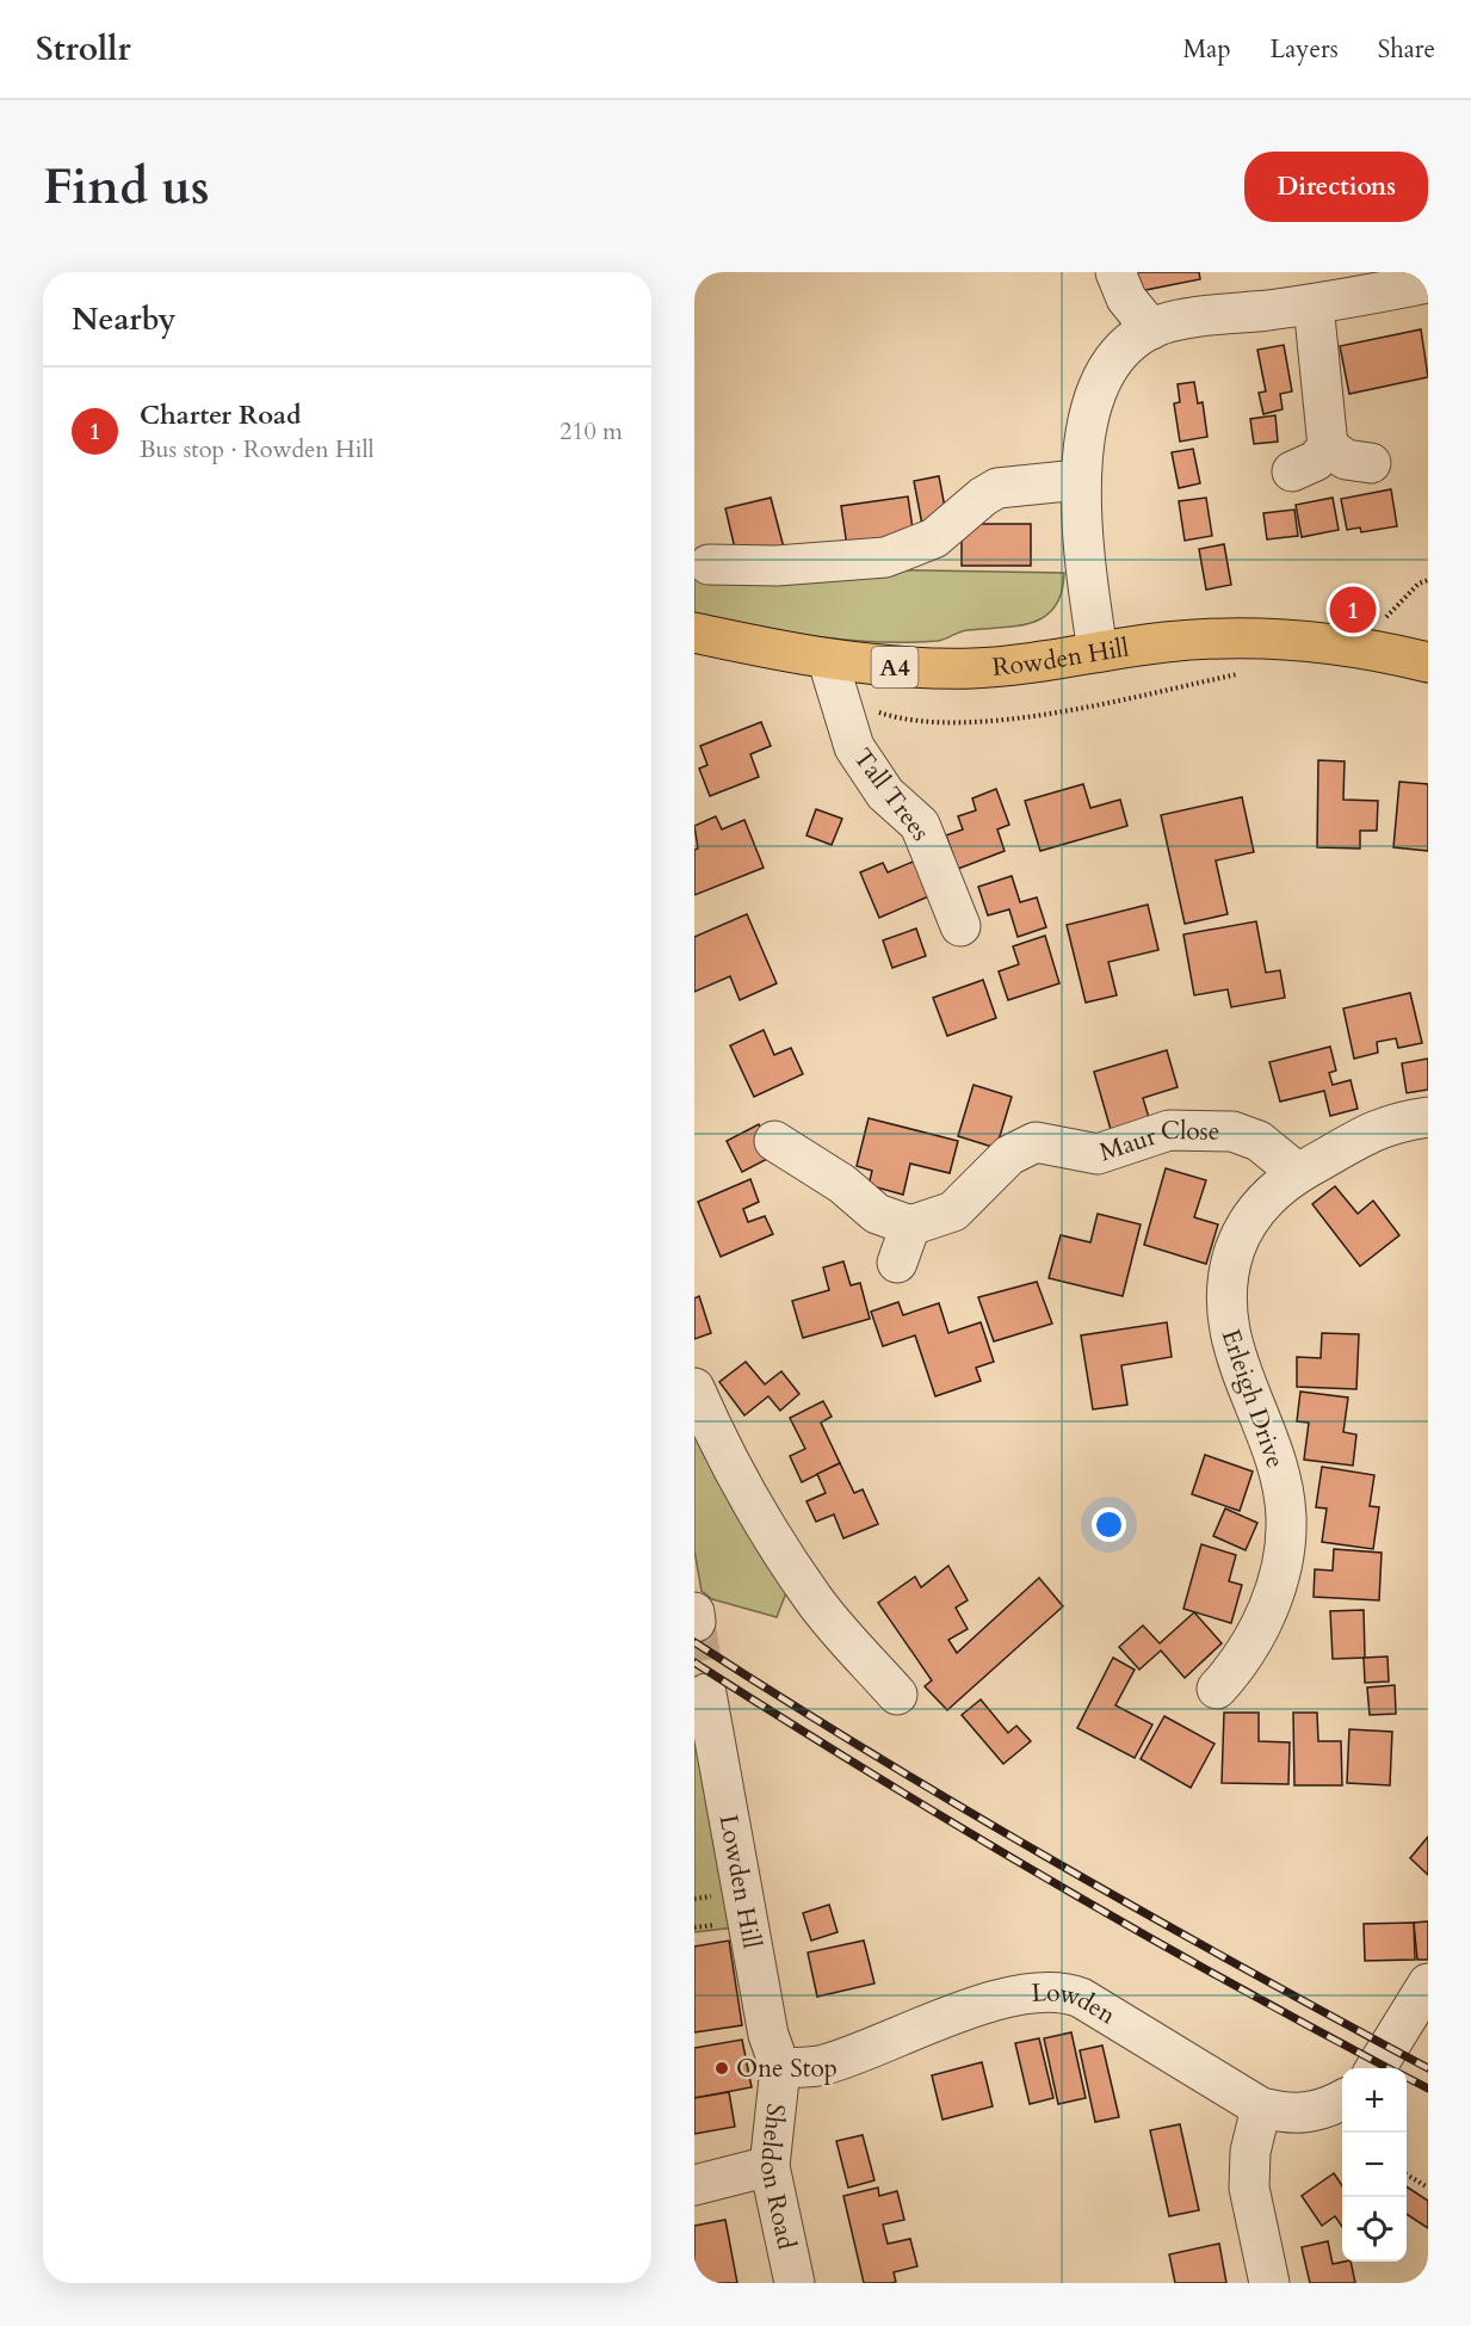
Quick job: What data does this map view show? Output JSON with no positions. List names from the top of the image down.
{
  "streets": {
    "main road": ["Rowden Hill", "A4"],
    "street": [
      "Tall Trees",
      "Maur Close",
      "Erleigh Drive",
      "Lowden Hill",
      "Lowden",
      "Sheldon Road"
    ]
  },
  "crossings": [
    ["Rowden Hill", "Tall Trees"],
    ["Maur Close", "Erleigh Drive"],
    ["Lowden Hill", "Lowden"],
    ["Lowden Hill", "Sheldon Road"],
    ["Lowden", "Sheldon Road"]
  ],
  "places": ["One Stop"],
  "page": {
    "header": "Strollr",
    "nav": ["Map", "Layers", "Share"],
    "buttons": "Directions",
    "title": "Find us",
    "heading": "Nearby",
    "list": [
      {
        "mark": "1",
        "name": "Charter Road",
        "note": "Bus stop · Rowden Hill",
        "value": "210 m"
      }
    ],
    "pins": "1",
    "map_buttons": ["+", "−"]
  }
}
